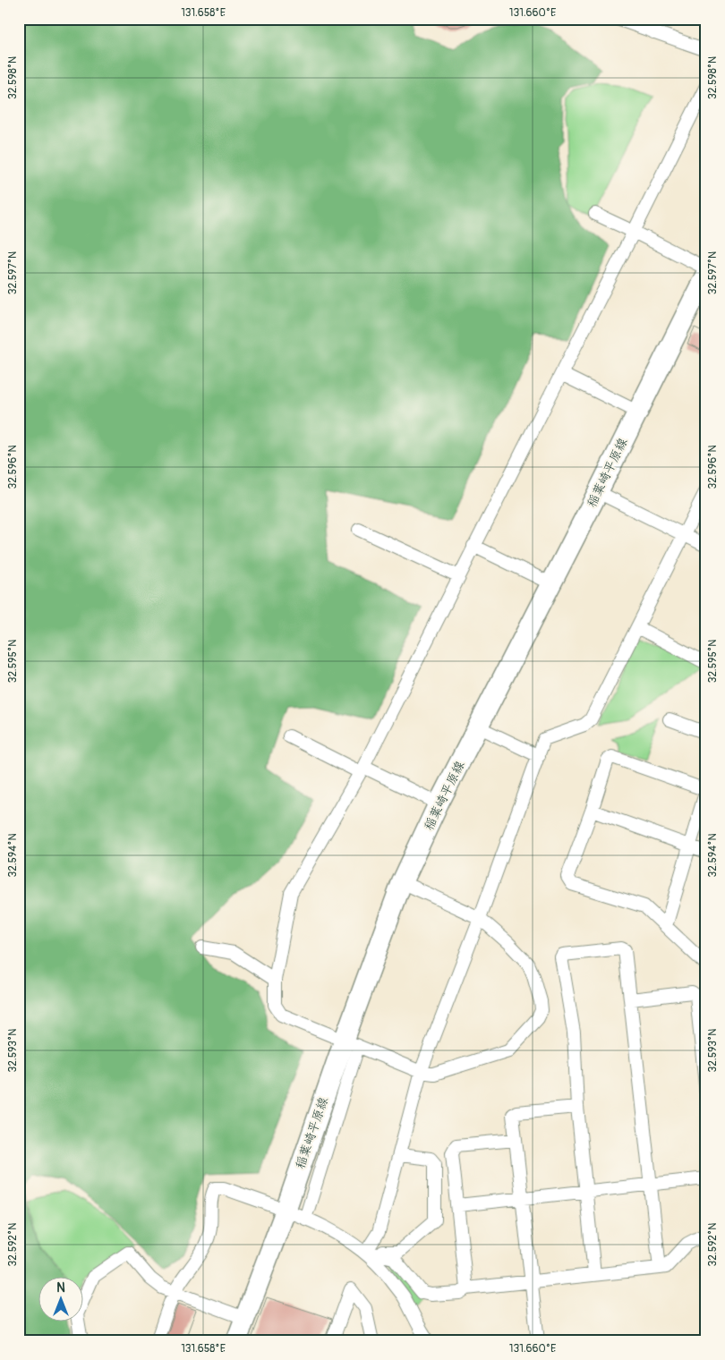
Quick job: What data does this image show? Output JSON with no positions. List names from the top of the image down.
{
  "streets": {
    "main road": ["稲葉崎平原線"]
  },
  "north": "top",
  "coordinates": [
    "131.658°E",
    "131.660°E",
    "32.598°N",
    "32.597°N",
    "32.596°N",
    "32.595°N",
    "32.594°N",
    "32.593°N",
    "32.592°N"
  ]
}
